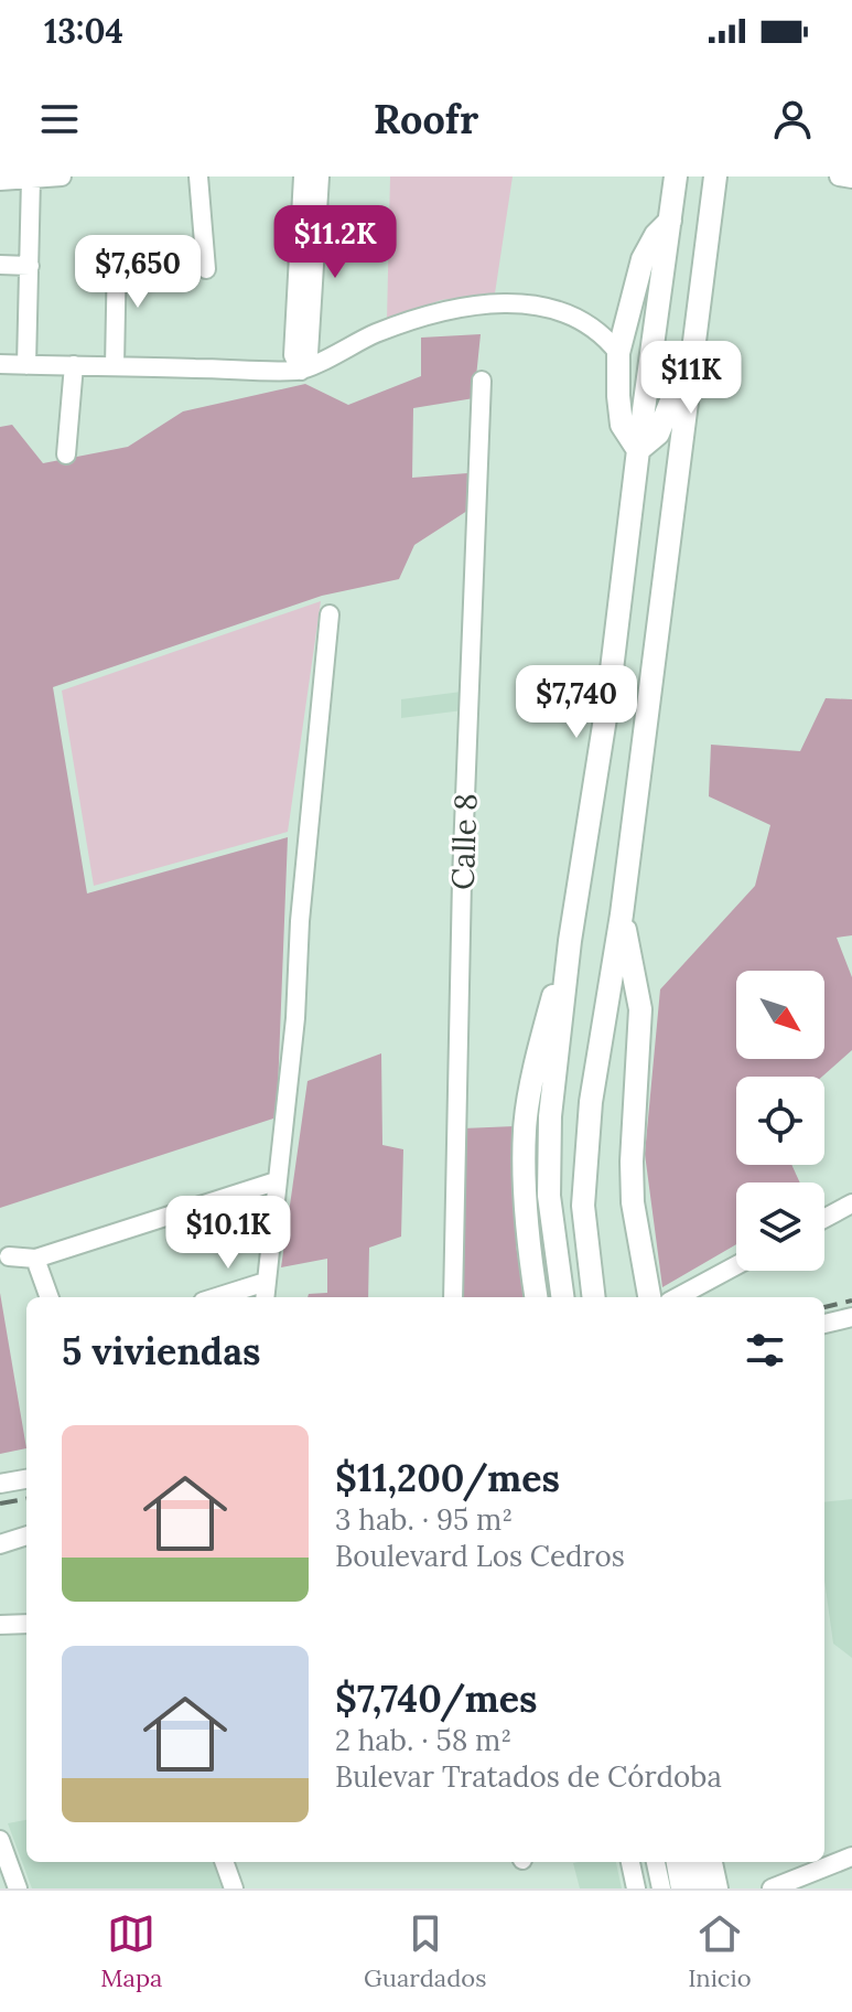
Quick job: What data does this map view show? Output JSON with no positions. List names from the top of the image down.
{
  "streets": {
    "street": ["Calle 8"]
  },
  "north": "bottom right",
  "page": {
    "status": "13:04",
    "header": "Roofr",
    "price": [
      "$11.2K",
      "$7,650",
      "$11K",
      "$7,740",
      "$10.1K"
    ],
    "heading": "5 viviendas",
    "list": [
      {
        "name": "$11,200/mes",
        "note": "3 hab. · 95 m² · Boulevard Los Cedros"
      },
      {
        "name": "$7,740/mes",
        "note": "2 hab. · 58 m² · Bulevar Tratados de Córdoba"
      }
    ],
    "tabs": ["Mapa", "Guardados", "Inicio"]
  }
}
